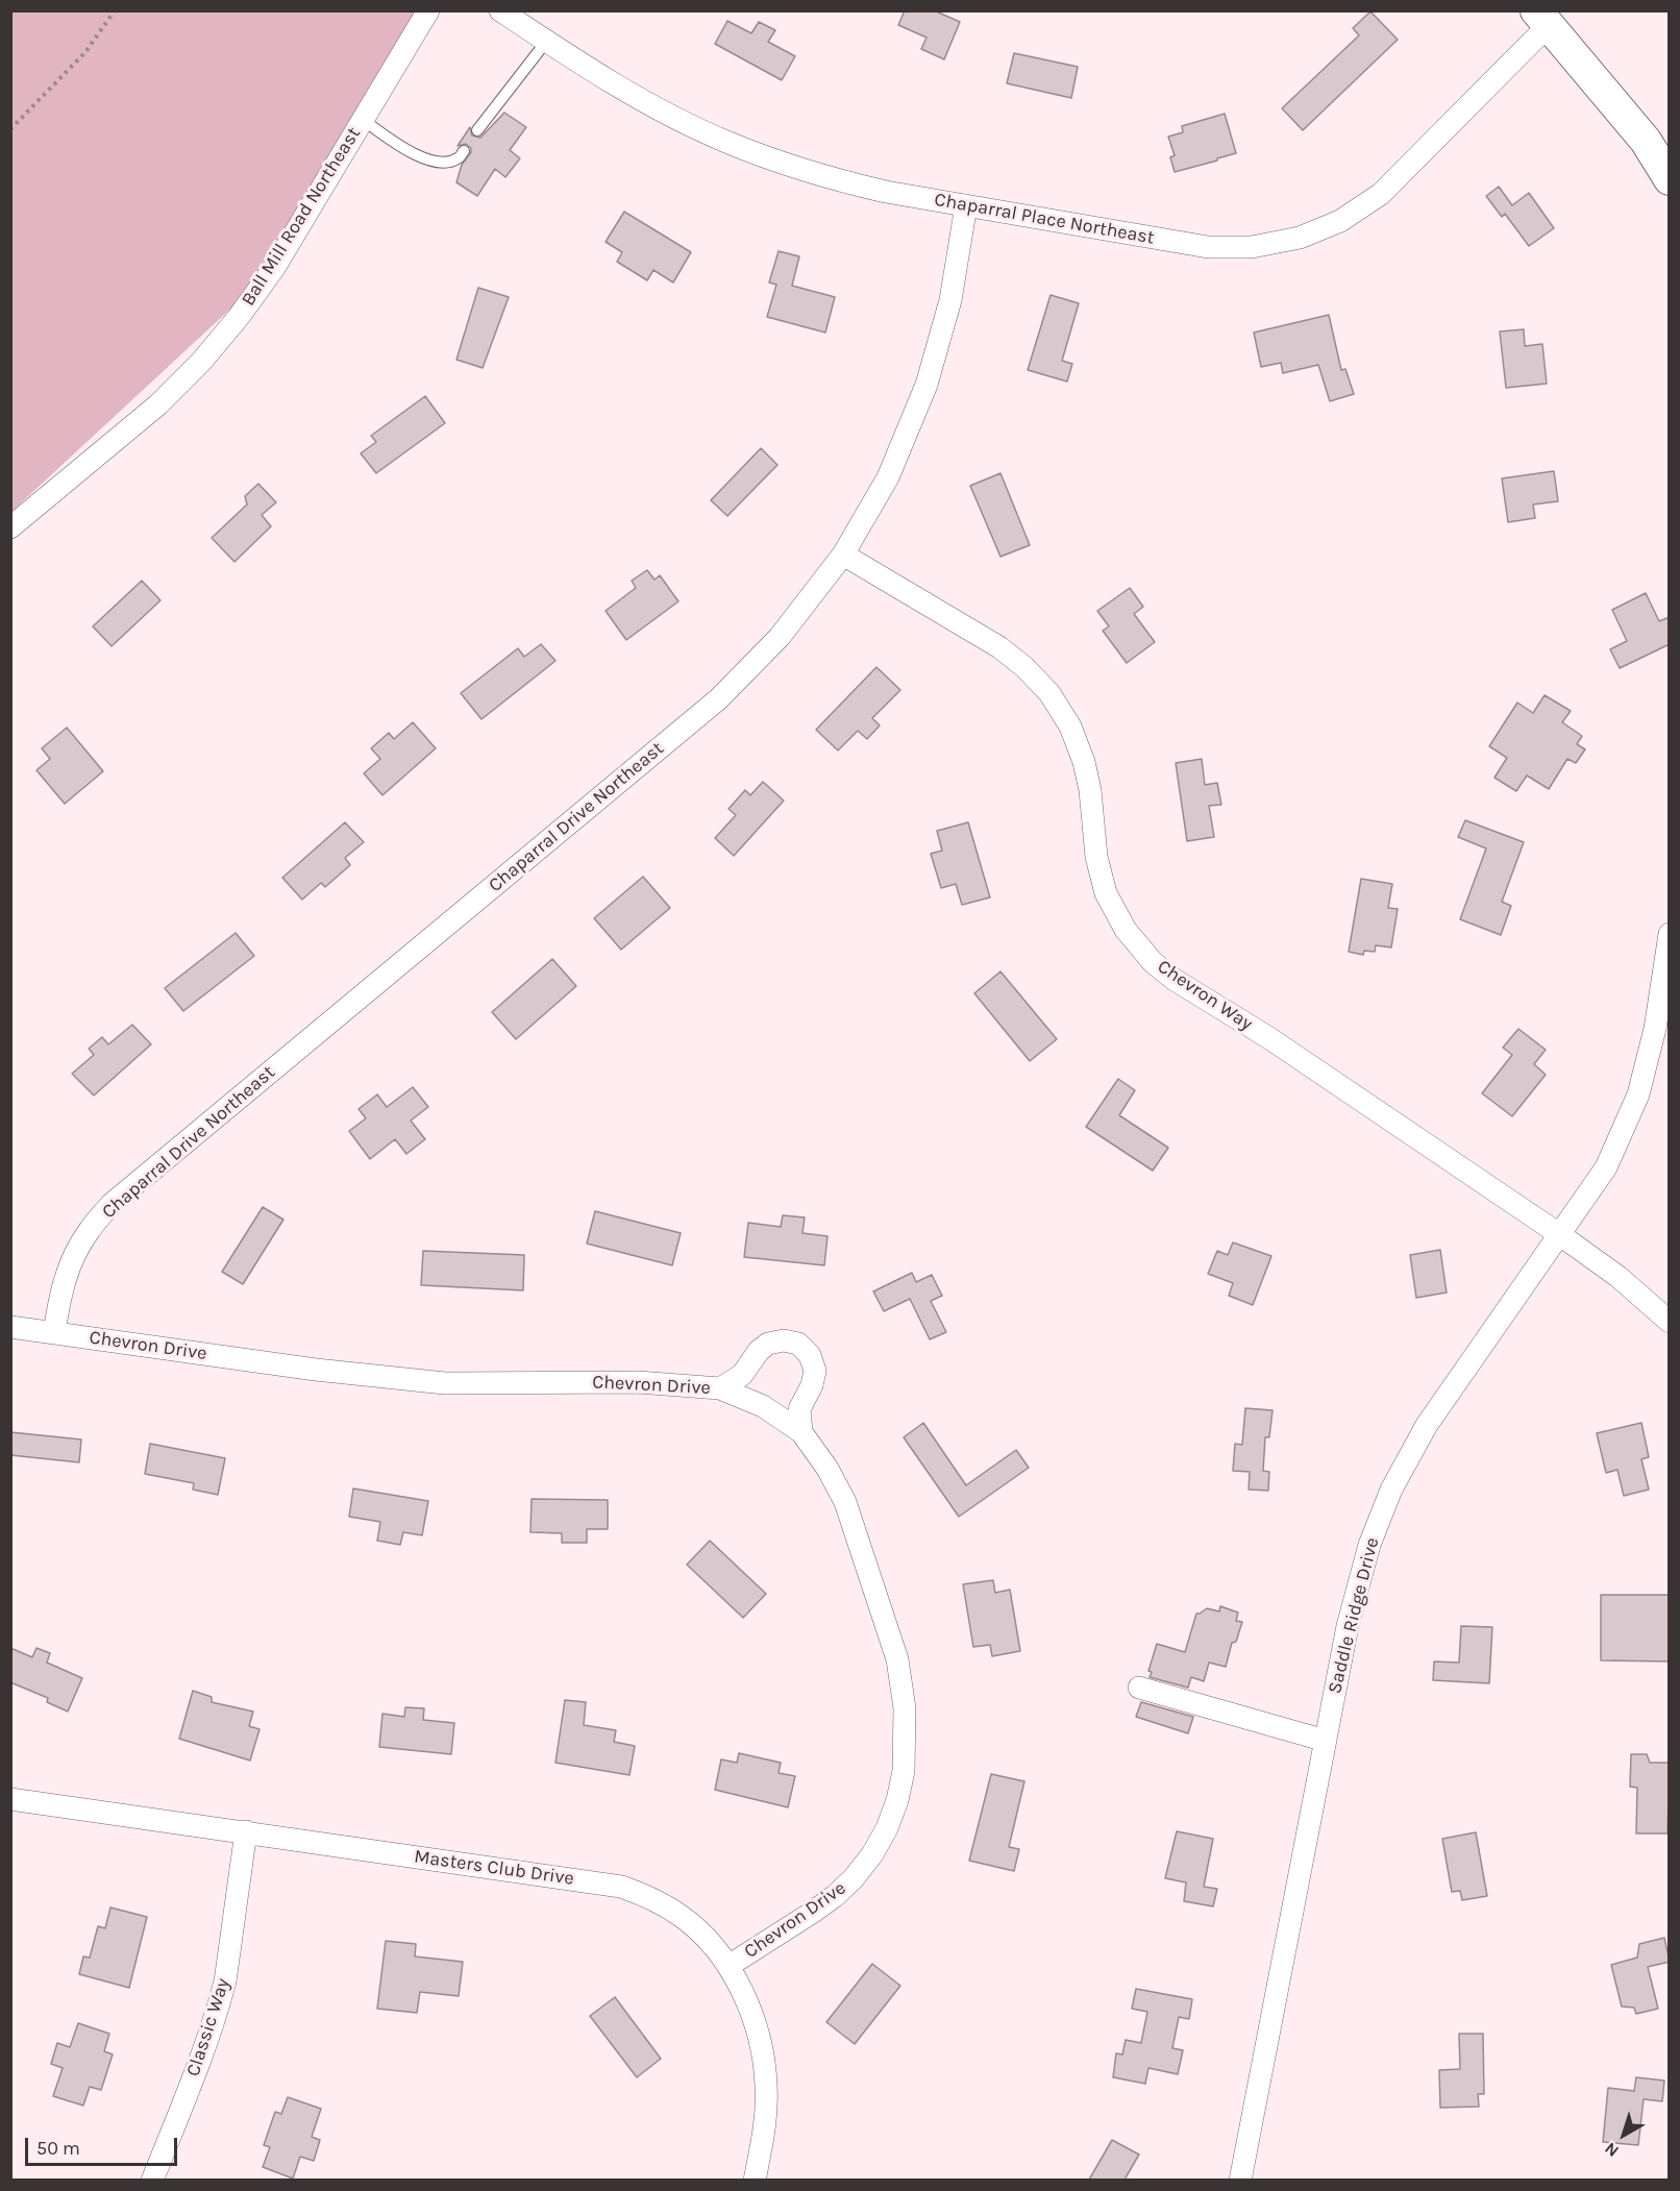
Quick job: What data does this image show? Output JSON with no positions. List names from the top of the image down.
{
  "streets": {
    "street": [
      "Ball Mill Road Northeast",
      "Chaparral Place Northeast",
      "Chaparral Drive Northeast",
      "Chevron Way",
      "Chevron Drive",
      "Saddle Ridge Drive",
      "Masters Club Drive",
      "Classic Way"
    ]
  },
  "crossings": [
    ["Chaparral Place Northeast", "Chaparral Drive Northeast"],
    ["Chaparral Drive Northeast", "Chevron Way"],
    ["Chaparral Drive Northeast", "Chevron Drive"],
    ["Chevron Way", "Saddle Ridge Drive"],
    ["Chevron Drive", "Masters Club Drive"],
    ["Masters Club Drive", "Classic Way"]
  ],
  "scale_bar": "50 m",
  "north": "bottom left"
}
